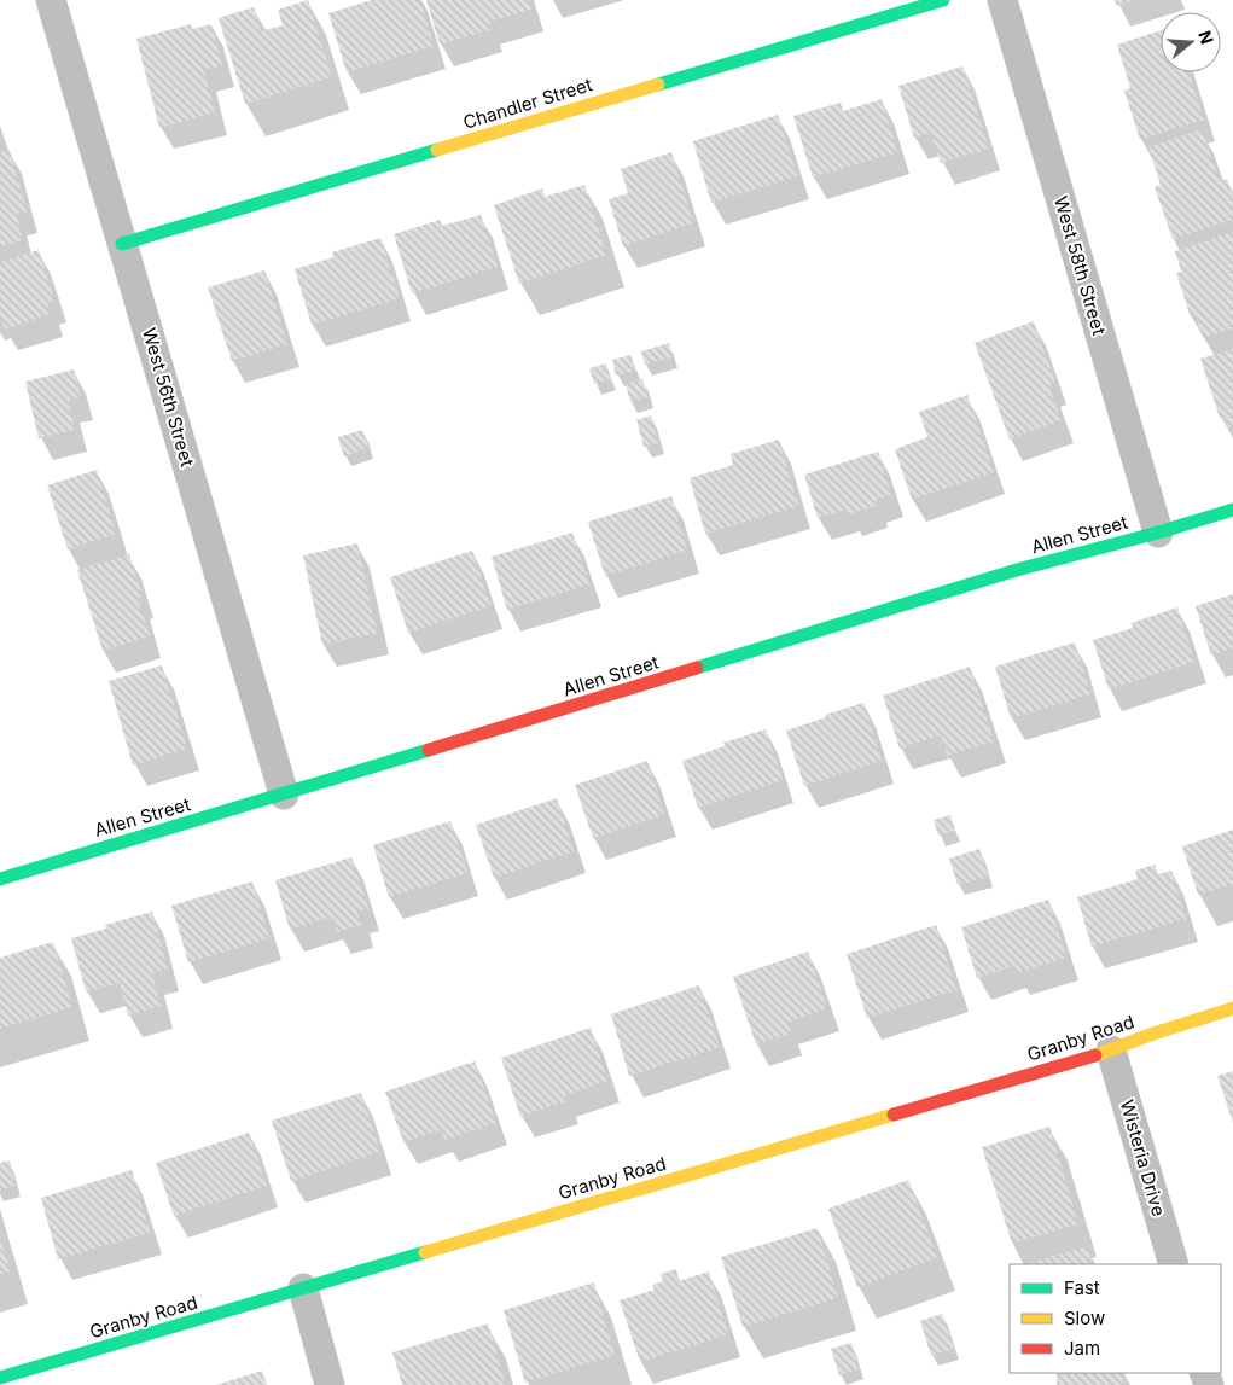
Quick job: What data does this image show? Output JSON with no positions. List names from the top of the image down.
{
  "streets": {
    "street": [
      "Chandler Street",
      "West 58th Street",
      "West 56th Street",
      "Allen Street",
      "Granby Road",
      "Wisteria Drive"
    ]
  },
  "crossings": [
    ["Chandler Street", "West 56th Street"],
    ["West 58th Street", "Allen Street"],
    ["West 56th Street", "Allen Street"],
    ["Granby Road", "Wisteria Drive"]
  ],
  "legend": ["Fast", "Slow", "Jam"],
  "north": "right"
}
